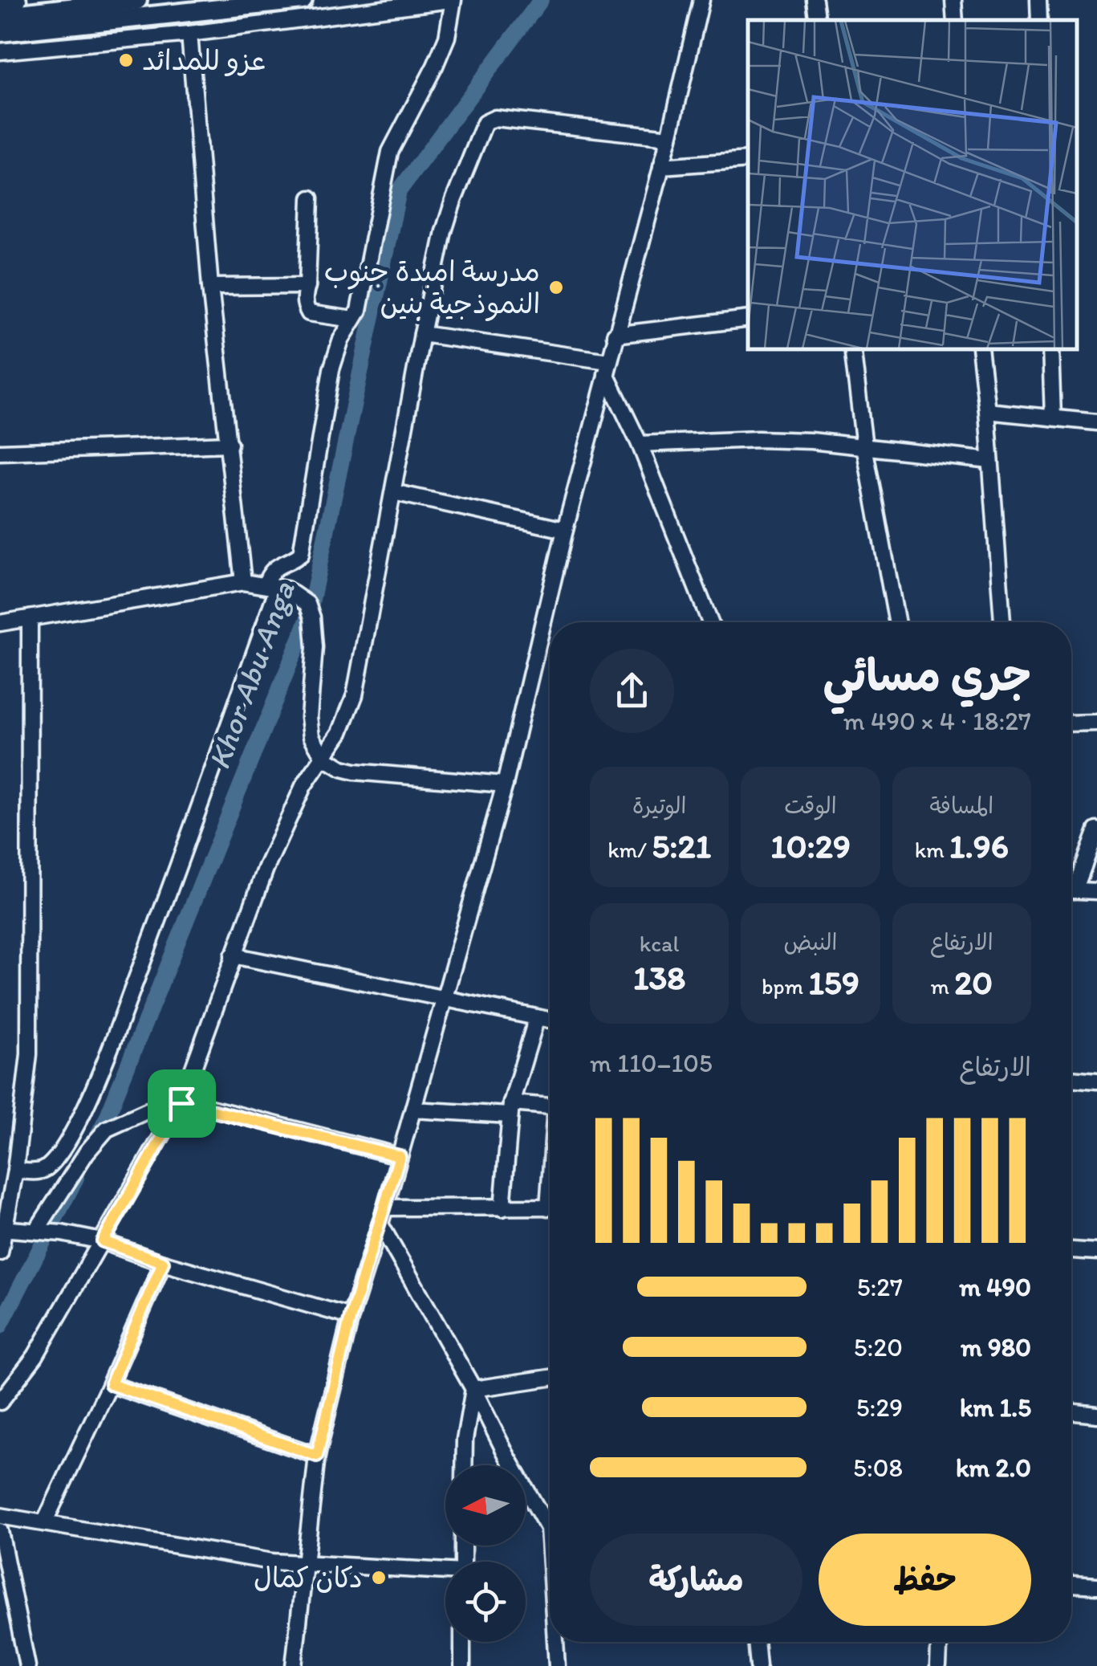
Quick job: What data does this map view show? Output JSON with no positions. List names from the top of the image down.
{
  "water": ["Khor Abu Anga"],
  "places": ["عزو للمدائد", "مدرسة امبدة جنوب النموذجية بنين", "دكان كمال"],
  "north": "left",
  "page": {
    "heading": ["جري مسائي", "18:27 · 4 × 490 m"],
    "stats": [
      ["المسافة", "1.96 km"],
      ["الوقت", "10:29"],
      ["الوتيرة", "5:21 /km"],
      ["الارتفاع", "20 m"],
      ["النبض", "159 bpm"],
      ["kcal", "138"]
    ],
    "chart": ["الارتفاع", "105–110 m"],
    "list": [
      {
        "name": "490 m",
        "note": "5:27"
      },
      {
        "name": "980 m",
        "note": "5:20"
      },
      {
        "name": "1.5 km",
        "note": "5:29"
      },
      {
        "name": "2.0 km",
        "note": "5:08"
      }
    ],
    "buttons": ["حفظ", "مشاركة"]
  }
}
